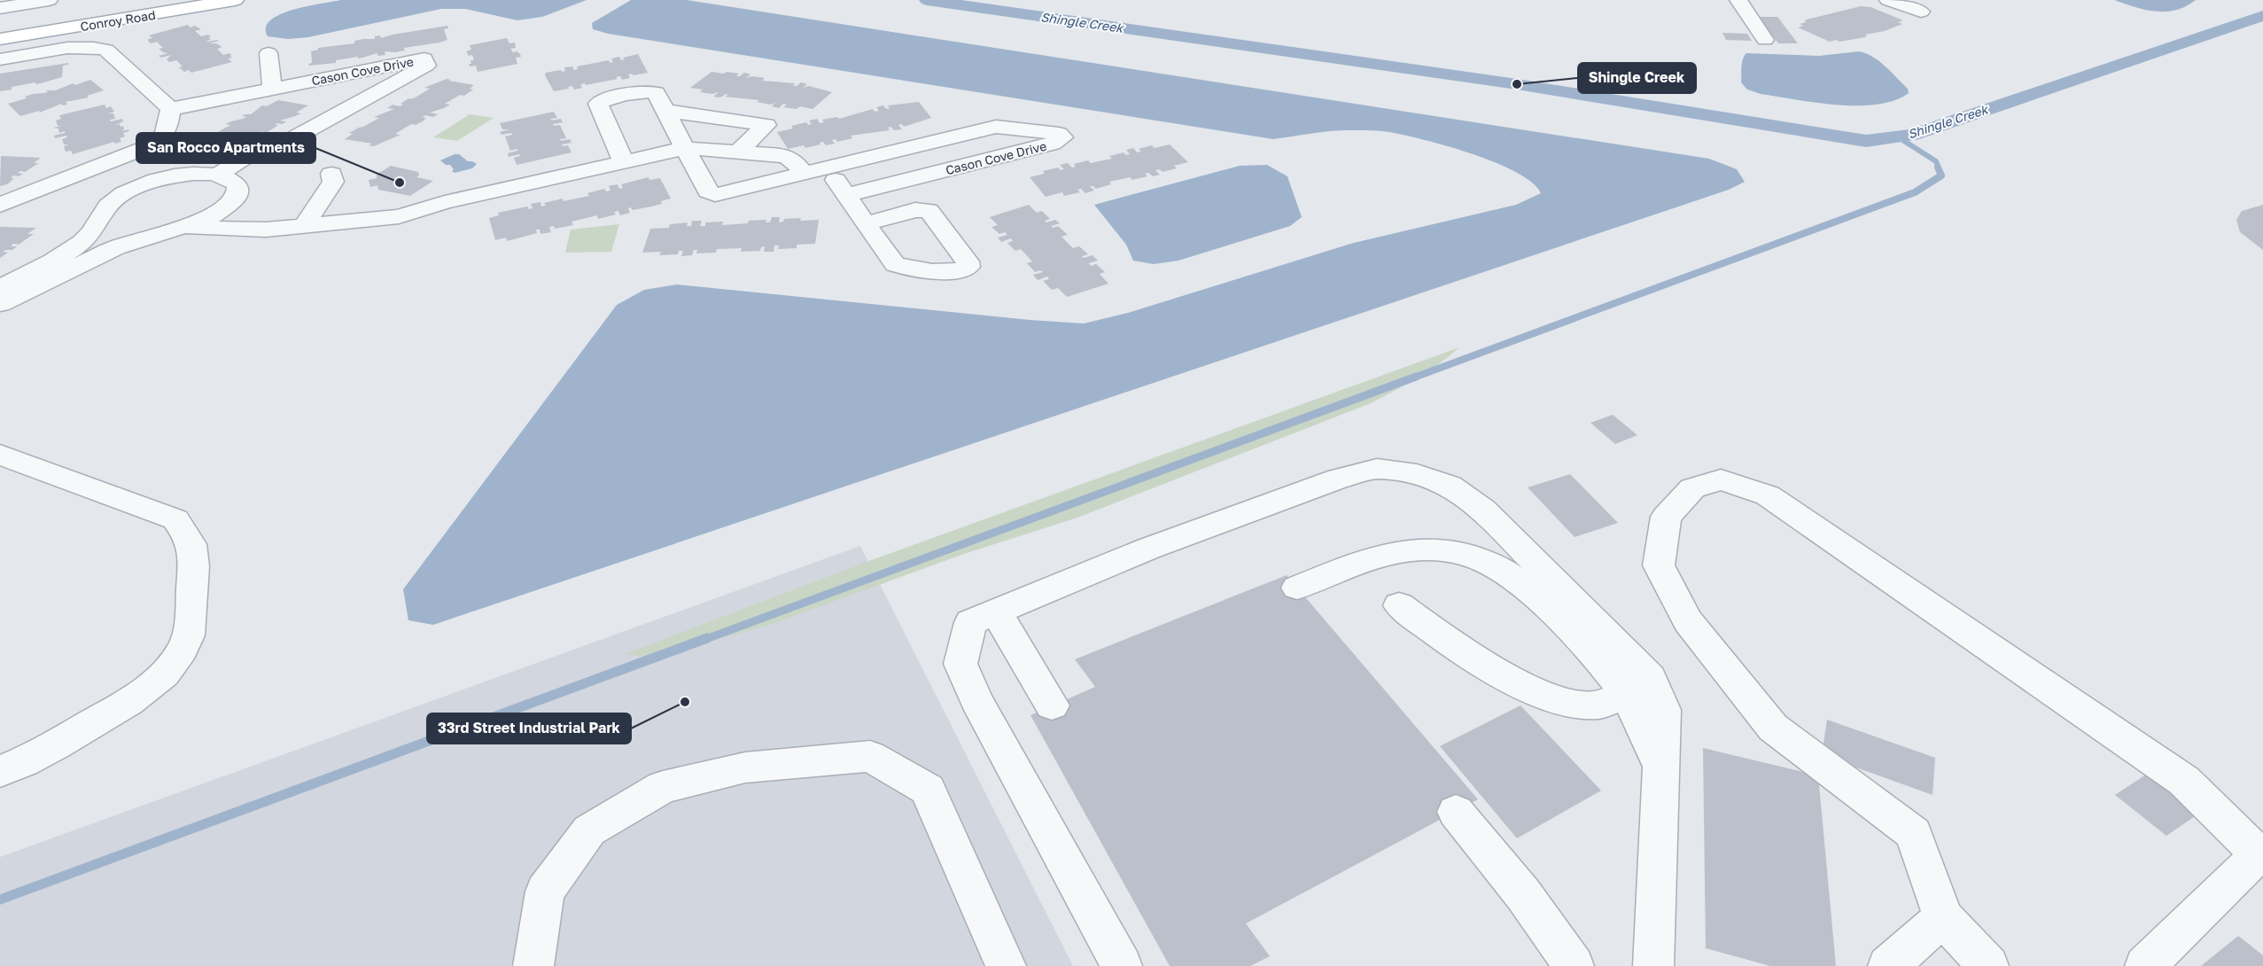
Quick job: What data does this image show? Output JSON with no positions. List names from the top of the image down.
{
  "streets": {
    "main road": ["Conroy Road"],
    "street": ["Cason Cove Drive"]
  },
  "water": ["Shingle Creek"],
  "places": ["Shingle Creek", "San Rocco Apartments", "33rd Street Industrial Park"]
}
